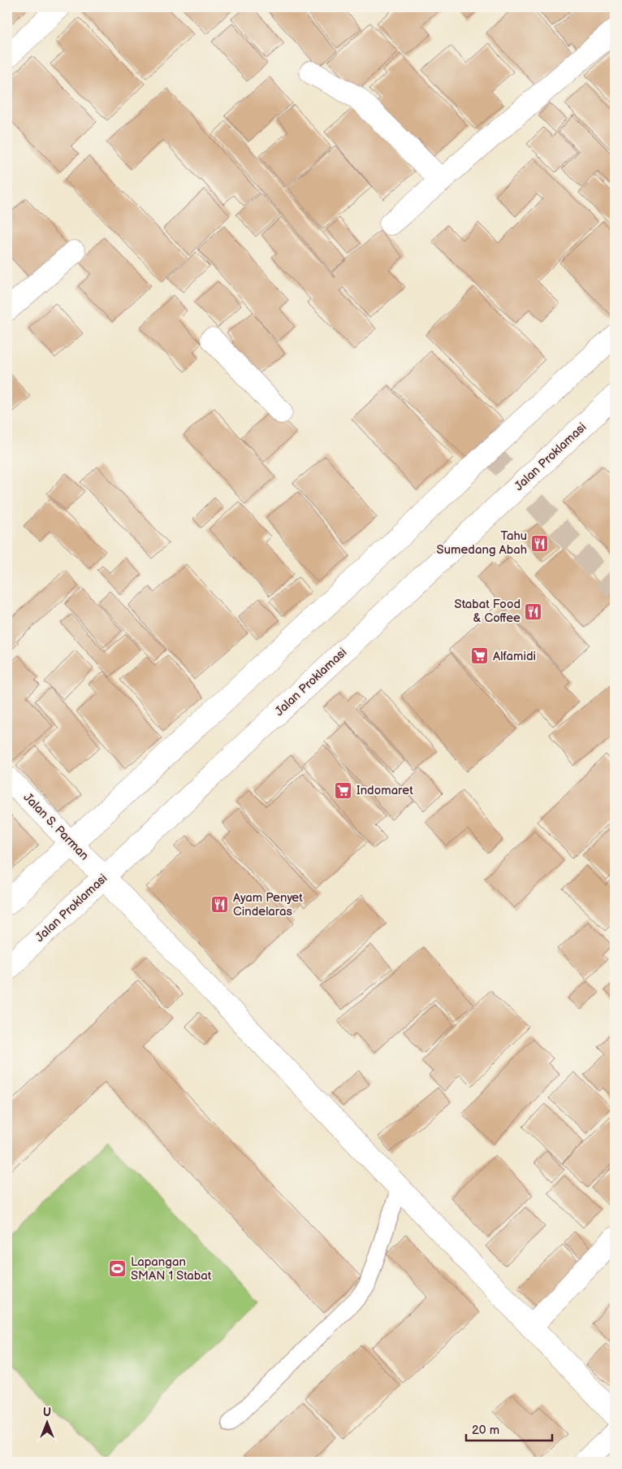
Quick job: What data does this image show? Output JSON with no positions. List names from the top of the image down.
{
  "streets": {
    "street": ["Jalan Proklamasi", "Jalan S. Parman"]
  },
  "crossings": [
    ["Jalan Proklamasi", "Jalan S. Parman"]
  ],
  "places": {
    "restaurant": ["Tahu Sumedang Abah", "Stabat Food & Coffee", "Ayam Penyet Cindelaras"],
    "supermarket": ["Alfamidi", "Indomaret"],
    "sports": ["Lapangan SMAN 1 Stabat"]
  },
  "scale_bar": "20 m",
  "north": "top"
}
